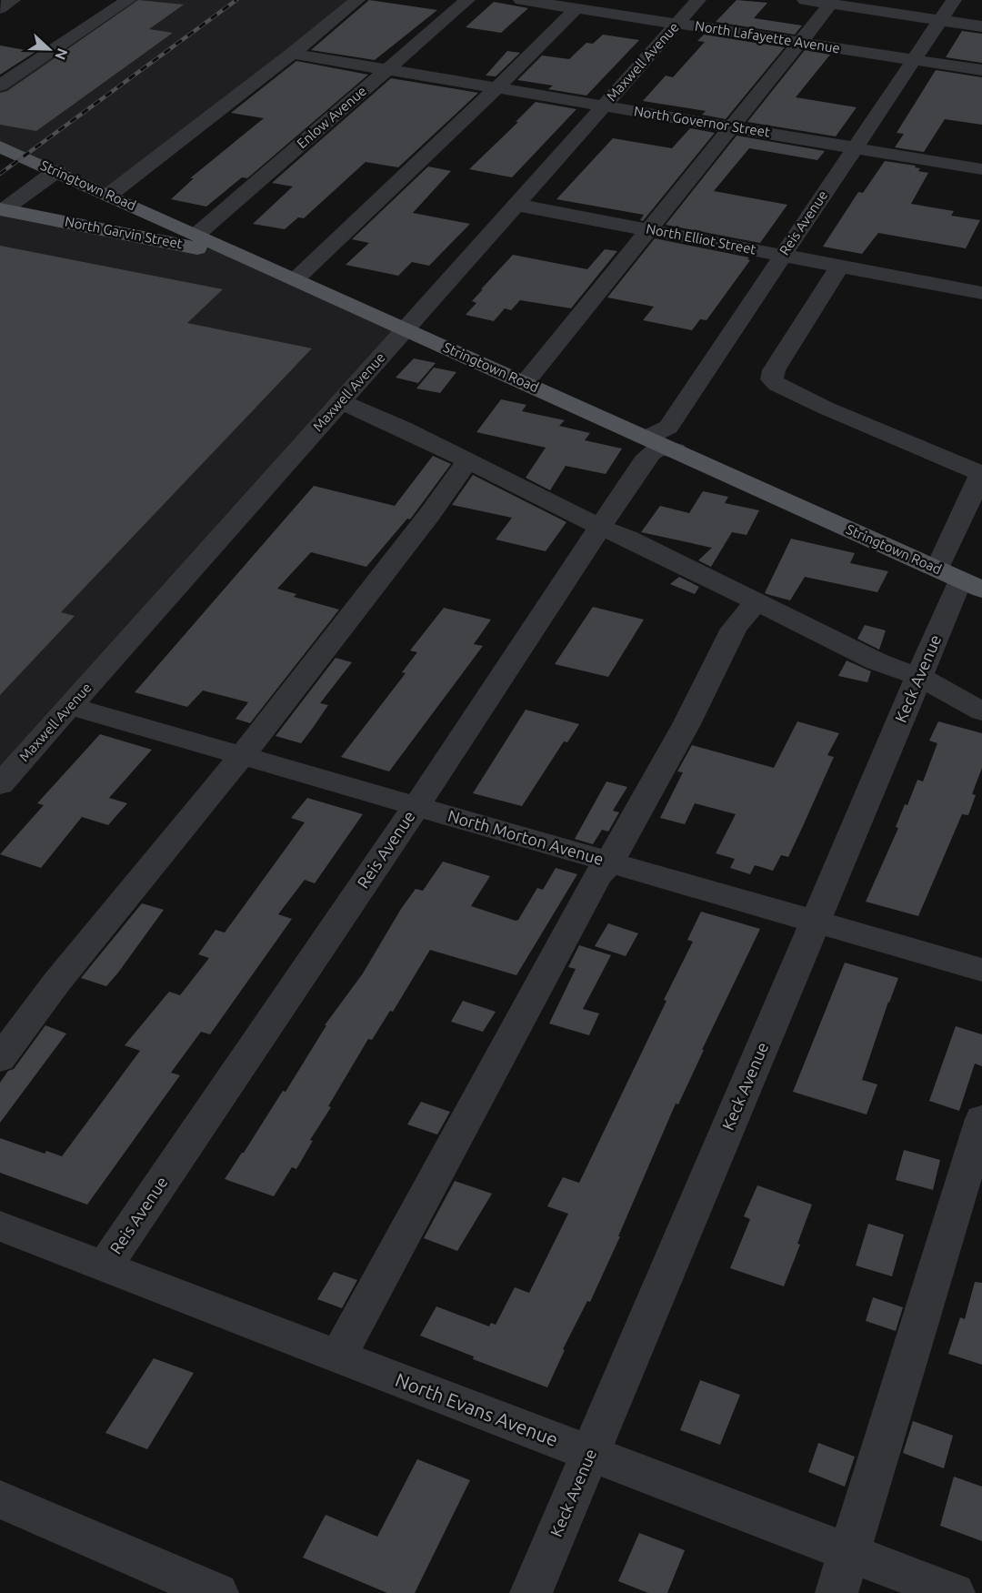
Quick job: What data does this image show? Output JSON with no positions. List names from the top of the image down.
{
  "streets": {
    "main road": ["Stringtown Road", "North Garvin Street"],
    "street": [
      "North Lafayette Avenue",
      "Maxwell Avenue",
      "Enlow Avenue",
      "North Governor Street",
      "Reis Avenue",
      "North Elliot Street",
      "Keck Avenue",
      "North Morton Avenue",
      "North Evans Avenue"
    ]
  },
  "crossings": [
    ["North Lafayette Avenue", "Maxwell Avenue"],
    ["North Lafayette Avenue", "Reis Avenue"],
    ["Maxwell Avenue", "North Governor Street"],
    ["Maxwell Avenue", "Stringtown Road"],
    ["Maxwell Avenue", "North Elliot Street"],
    ["Maxwell Avenue", "North Morton Avenue"],
    ["Enlow Avenue", "North Governor Street"],
    ["Enlow Avenue", "Stringtown Road"],
    ["North Governor Street", "Reis Avenue"],
    ["Stringtown Road", "Reis Avenue"],
    ["Stringtown Road", "North Garvin Street"],
    ["Stringtown Road", "Keck Avenue"],
    ["Reis Avenue", "North Elliot Street"],
    ["Reis Avenue", "North Morton Avenue"],
    ["Reis Avenue", "North Evans Avenue"],
    ["Keck Avenue", "North Morton Avenue"],
    ["Keck Avenue", "North Evans Avenue"]
  ],
  "north": "right"
}
